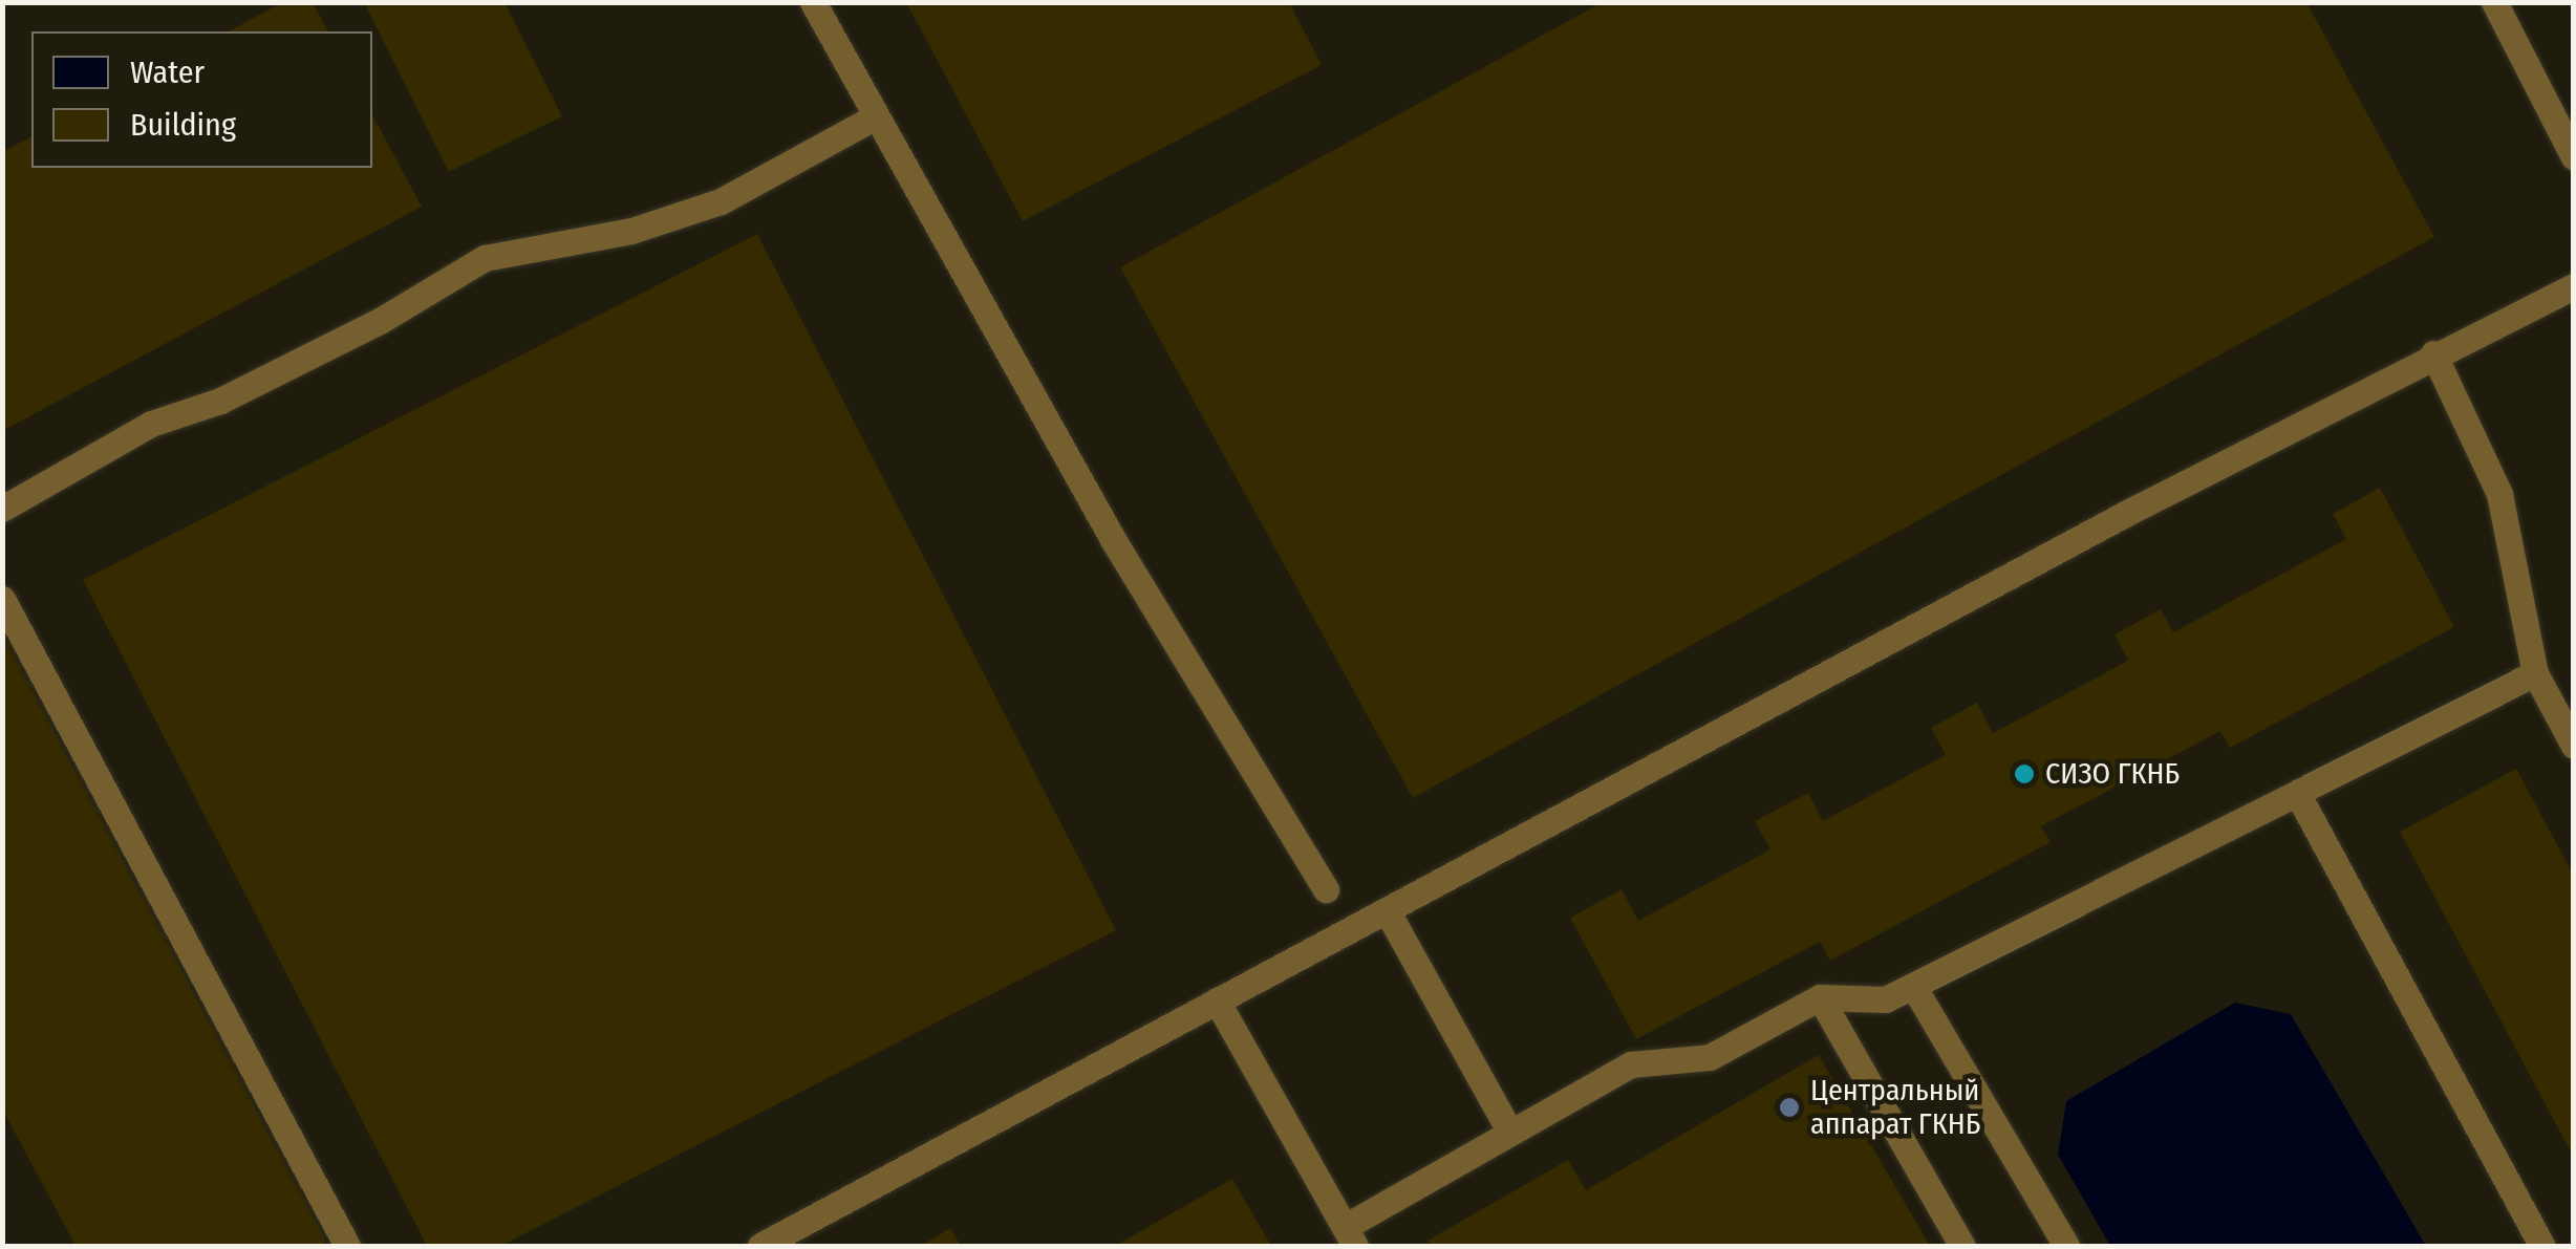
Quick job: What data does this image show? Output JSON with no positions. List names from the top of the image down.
{
  "places": ["СИЗО ГКНБ", "Центральный аппарат ГКНБ"],
  "legend": ["Water", "Building"]
}
